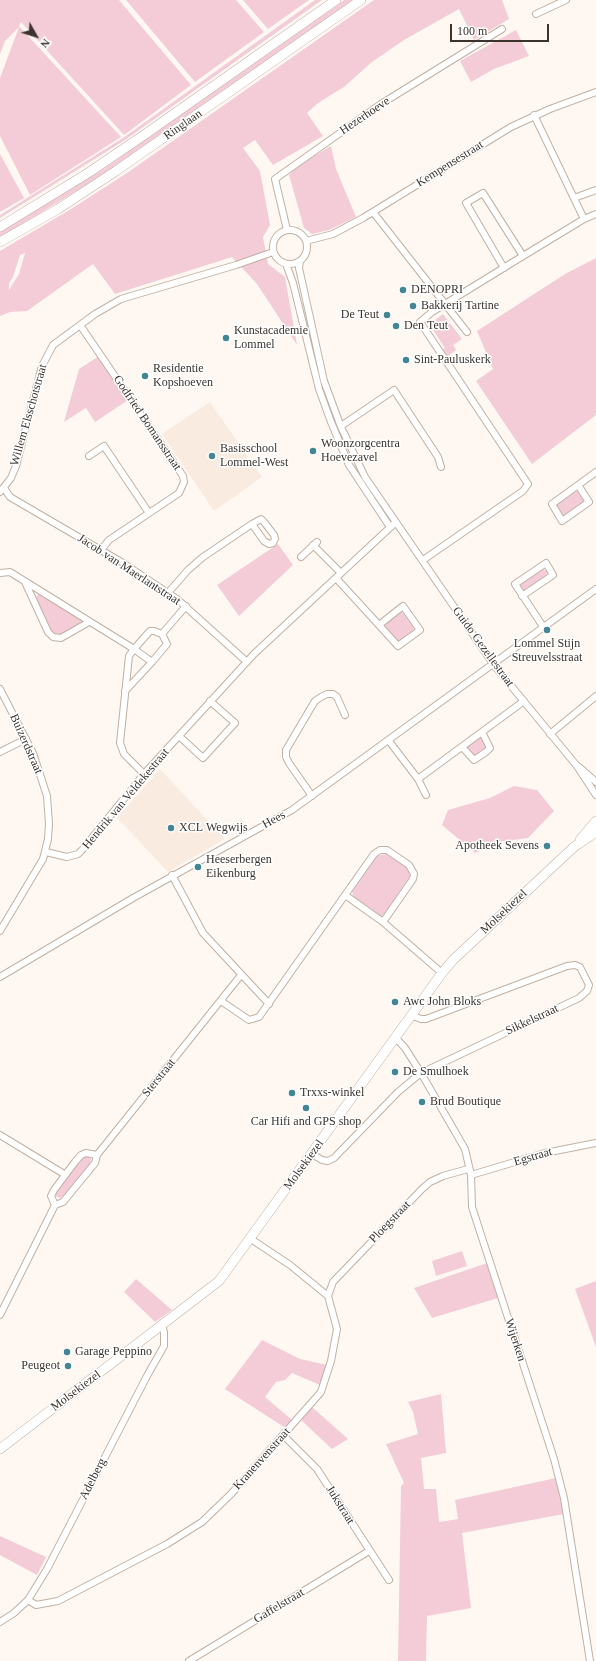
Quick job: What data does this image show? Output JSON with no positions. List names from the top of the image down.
{
  "streets": {
    "main road": ["Ringlaan", "Molsekiezel"],
    "street": [
      "Hezerhoeve",
      "Kempensestraat",
      "Willem Elsschotstraat",
      "Godfried Bomansstraat",
      "Jacob van Maerlantstraat",
      "Guido Gezellestraat",
      "Buizerdstraat",
      "Hendrik van Veldekestraat",
      "Hees",
      "Sikkelstraat",
      "Sterstraat",
      "Egstraat",
      "Ploegstraat",
      "Wijerken",
      "Kranenvenstraat",
      "Adelberg",
      "Jukstraat",
      "Gaffelstraat"
    ]
  },
  "crossings": [
    ["Hezerhoeve", "Kempensestraat"],
    ["Hezerhoeve", "Willem Elsschotstraat"],
    ["Hezerhoeve", "Guido Gezellestraat"],
    ["Kempensestraat", "Willem Elsschotstraat"],
    ["Kempensestraat", "Guido Gezellestraat"],
    ["Willem Elsschotstraat", "Godfried Bomansstraat"],
    ["Willem Elsschotstraat", "Jacob van Maerlantstraat"],
    ["Willem Elsschotstraat", "Guido Gezellestraat"],
    ["Godfried Bomansstraat", "Jacob van Maerlantstraat"],
    ["Jacob van Maerlantstraat", "Hendrik van Veldekestraat"],
    ["Guido Gezellestraat", "Hendrik van Veldekestraat"],
    ["Guido Gezellestraat", "Hees"],
    ["Buizerdstraat", "Hendrik van Veldekestraat"],
    ["Molsekiezel", "Sikkelstraat"],
    ["Molsekiezel", "Wijerken"],
    ["Molsekiezel", "Adelberg"],
    ["Sikkelstraat", "Wijerken"],
    ["Egstraat", "Ploegstraat"],
    ["Egstraat", "Wijerken"],
    ["Ploegstraat", "Wijerken"],
    ["Ploegstraat", "Kranenvenstraat"],
    ["Kranenvenstraat", "Adelberg"],
    ["Kranenvenstraat", "Jukstraat"],
    ["Jukstraat", "Gaffelstraat"]
  ],
  "places": [
    "DENOPRI",
    "Bakkerij Tartine",
    "De Teut",
    "Den Teut",
    "Kunstacademie Lommel",
    "Sint-Pauluskerk",
    "Residentie Kopshoeven",
    "Woonzorgcentra Hoevezavel",
    "Basisschool Lommel-West",
    "Lommel Stijn Streuvelsstraat",
    "XCL Wegwijs",
    "Apotheek Sevens",
    "Heeserbergen Eikenburg",
    "Awc John Bloks",
    "De Smulhoek",
    "Trxxs-winkel",
    "Brud Boutique",
    "Car Hifi and GPS shop",
    "Garage Peppino",
    "Peugeot"
  ],
  "scale_bar": "100 m",
  "north": "bottom right"
}
